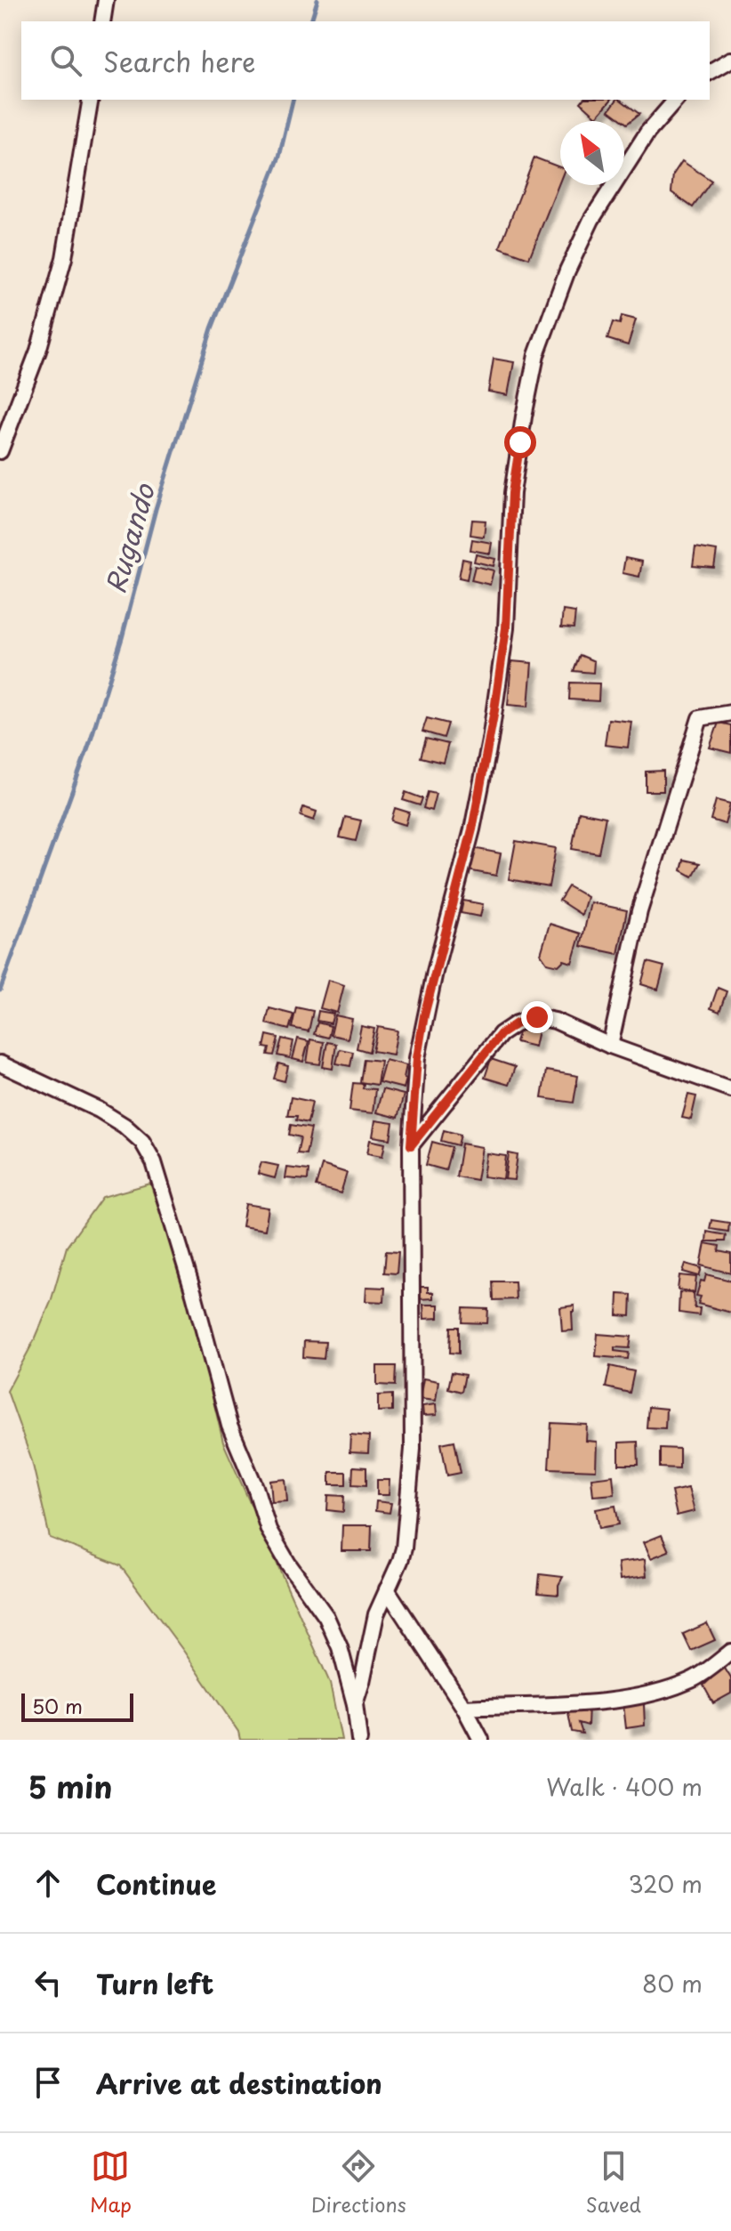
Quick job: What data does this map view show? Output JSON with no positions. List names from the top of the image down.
{
  "water": ["Rugando"],
  "scale_bar": "50 m",
  "north": "top left",
  "page": {
    "search": "Search here",
    "scale": "50 m",
    "heading": ["5 min", "Walk · 400 m"],
    "list": [
      ["Continue", "320 m"],
      ["Turn left", "80 m"],
      "Arrive at destination"
    ],
    "nav": ["Map", "Directions", "Saved"]
  }
}
